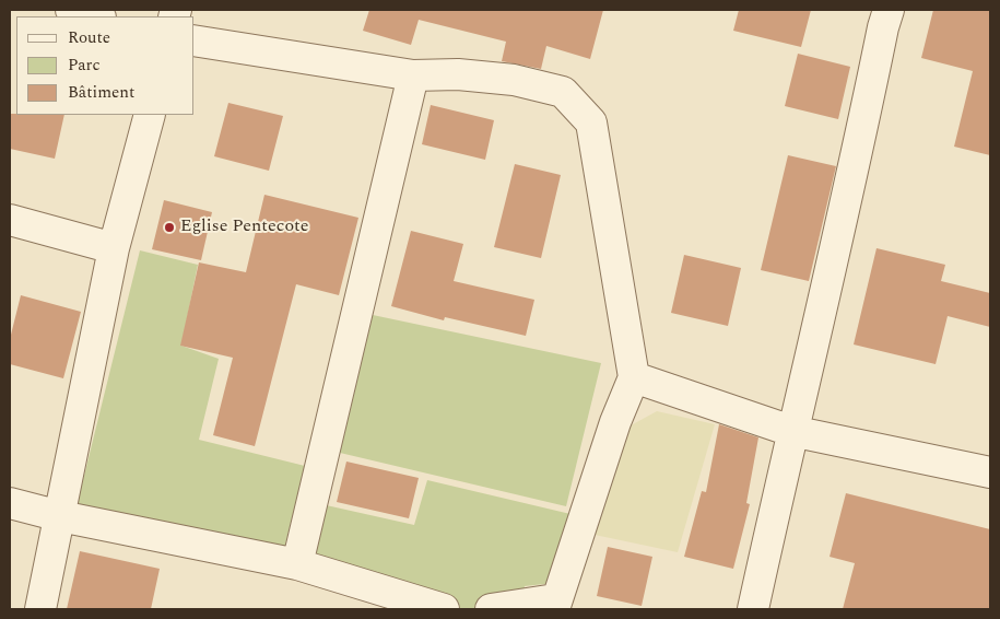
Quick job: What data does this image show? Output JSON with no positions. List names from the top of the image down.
{
  "places": ["Eglise Pentecote"],
  "legend": ["Route", "Parc", "Bâtiment"]
}
